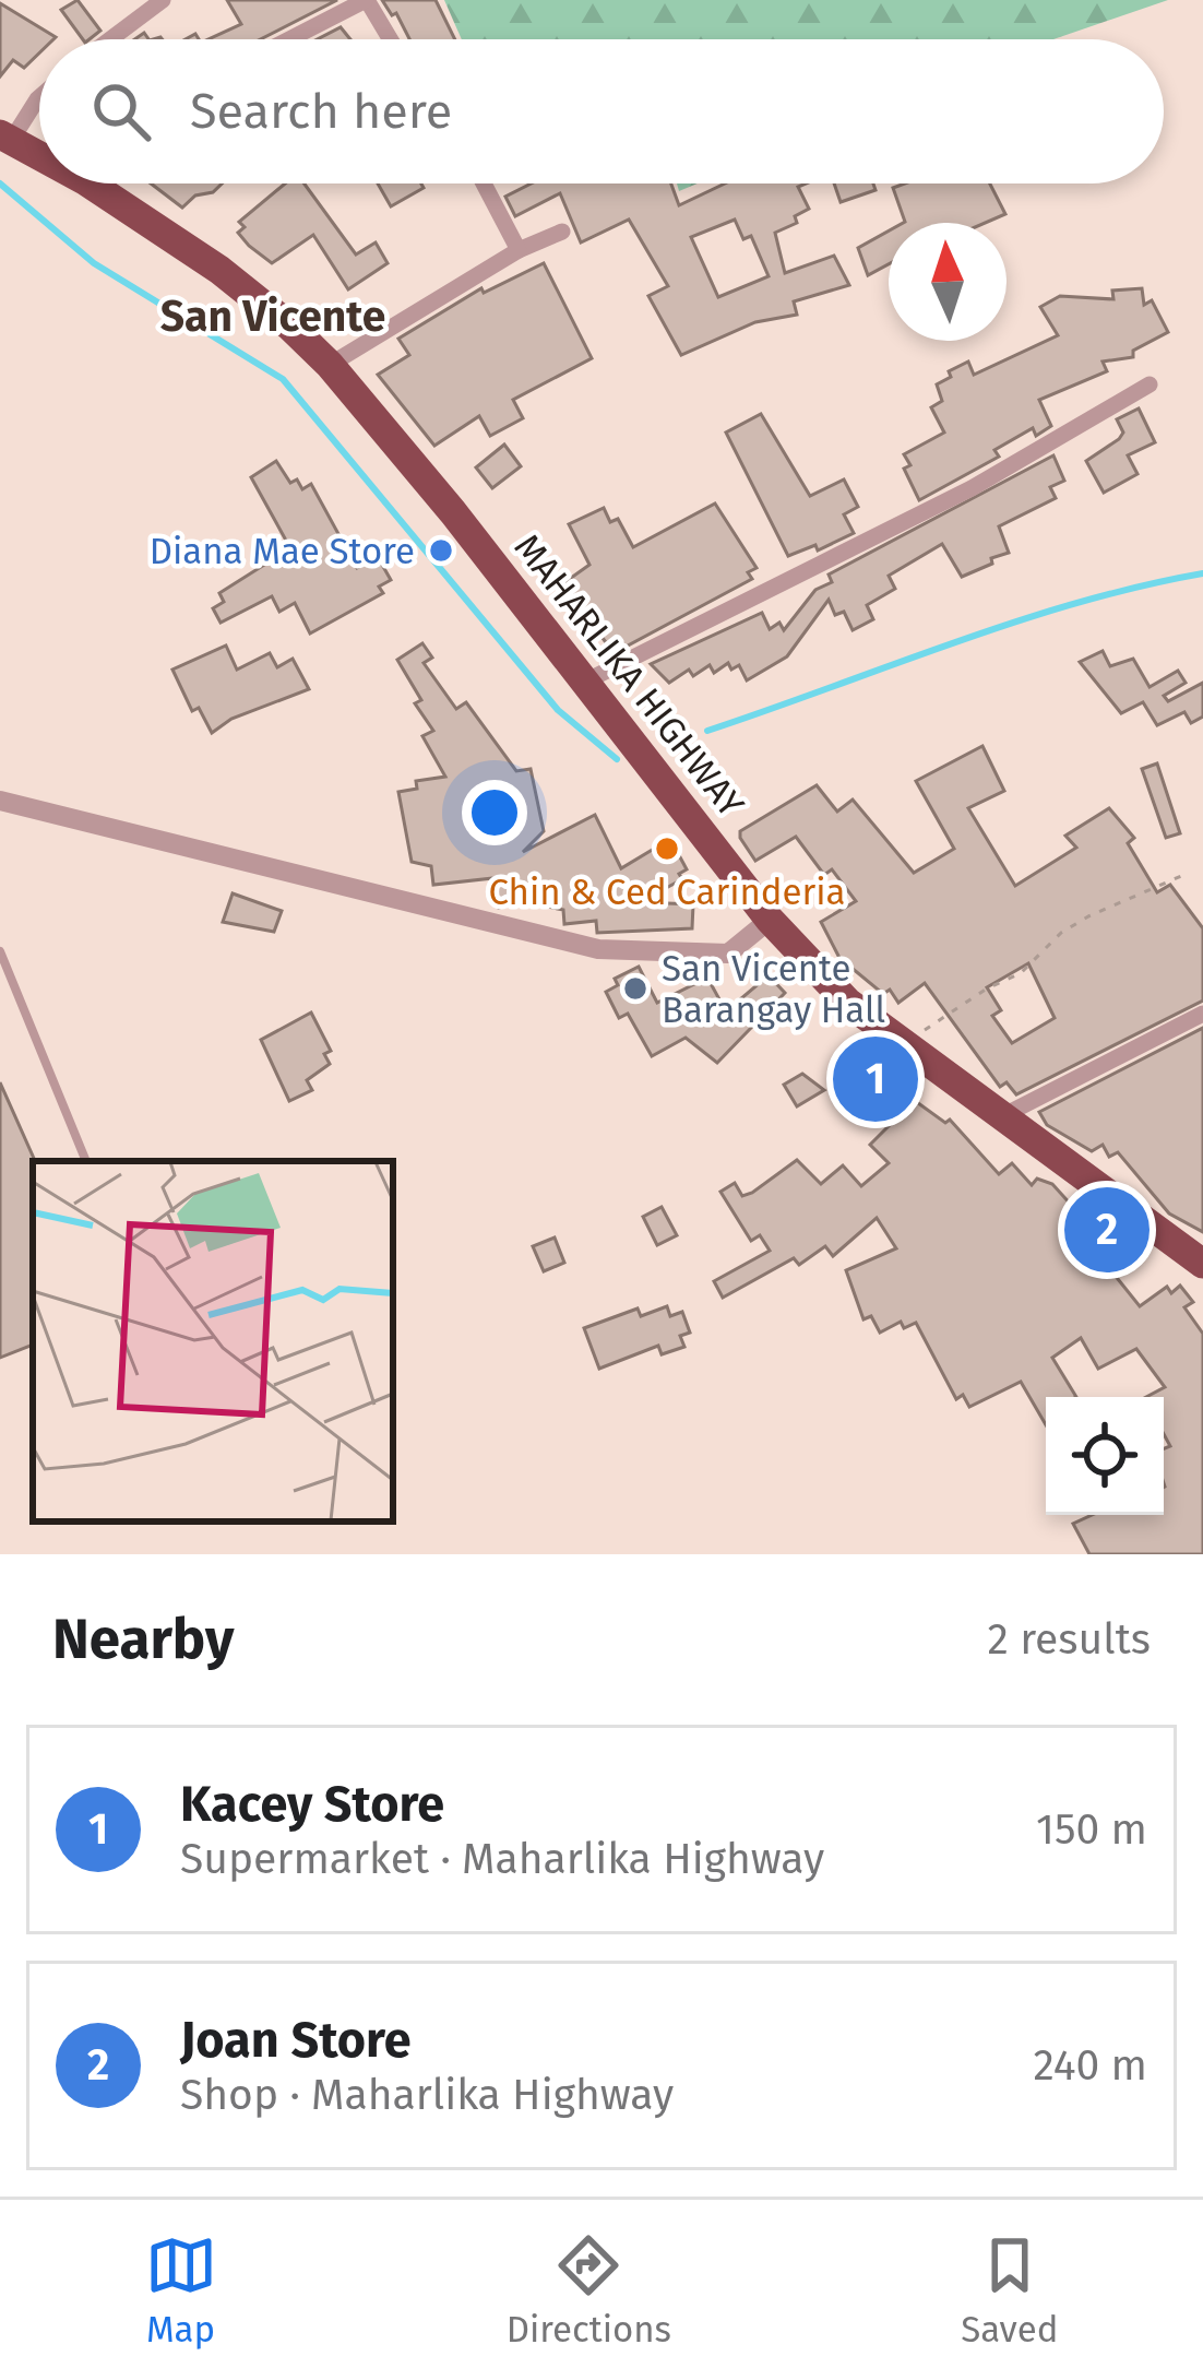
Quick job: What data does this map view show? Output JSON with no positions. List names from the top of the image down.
{
  "streets": {
    "highway": ["MAHARLIKA HIGHWAY"]
  },
  "districts": ["San Vicente"],
  "places": ["Diana Mae Store", "Chin & Ced Carinderia", "San Vicente Barangay Hall"],
  "north": "top",
  "page": {
    "search": "Search here",
    "pins": ["1", "2"],
    "heading": ["Nearby", "2 results"],
    "list": [
      {
        "mark": "1",
        "name": "Kacey Store",
        "note": "Supermarket · Maharlika Highway",
        "value": "150 m"
      },
      {
        "mark": "2",
        "name": "Joan Store",
        "note": "Shop · Maharlika Highway",
        "value": "240 m"
      }
    ],
    "nav": ["Map", "Directions", "Saved"]
  }
}
